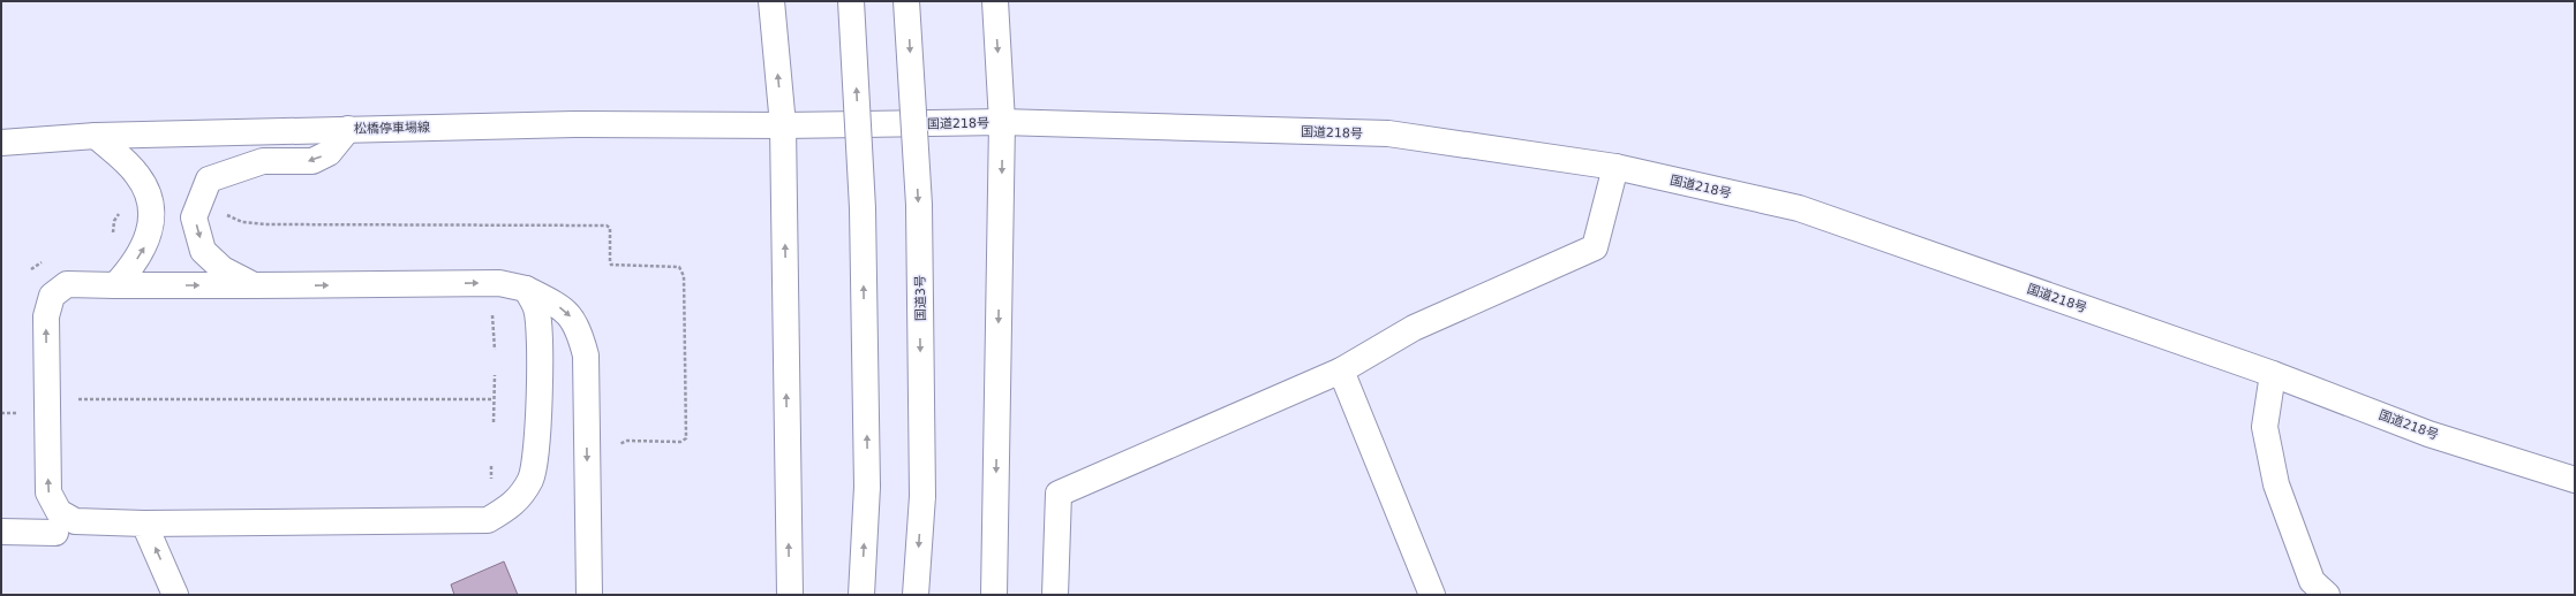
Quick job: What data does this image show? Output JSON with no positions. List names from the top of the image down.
{
  "streets": {
    "main road": ["国道218号", "松橋停車場線", "国道3号"]
  },
  "crossings": [
    ["国道218号", "松橋停車場線"]
  ]
}
